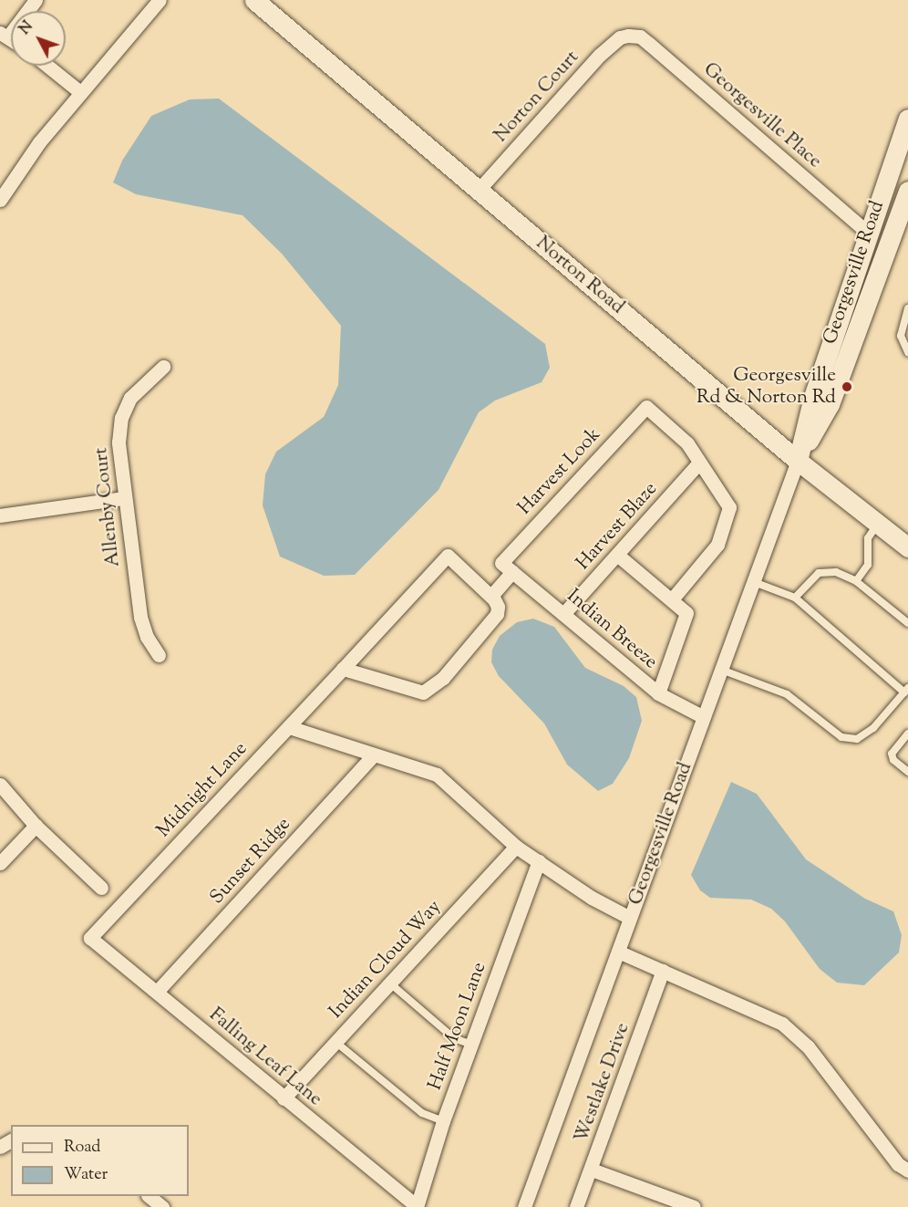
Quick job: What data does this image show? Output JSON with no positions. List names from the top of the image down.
{
  "streets": {
    "main road": ["Georgesville Road", "Norton Road"],
    "street": [
      "Norton Court",
      "Georgesville Place",
      "Harvest Look",
      "Allenby Court",
      "Harvest Blaze",
      "Indian Breeze",
      "Midnight Lane",
      "Sunset Ridge",
      "Indian Cloud Way",
      "Half Moon Lane",
      "Falling Leaf Lane",
      "Westlake Drive"
    ]
  },
  "crossings": [
    ["Norton Court", "Georgesville Place"],
    ["Norton Court", "Norton Road"],
    ["Georgesville Place", "Georgesville Road"],
    ["Georgesville Road", "Norton Road"],
    ["Georgesville Road", "Indian Breeze"],
    ["Harvest Look", "Harvest Blaze"],
    ["Harvest Look", "Indian Breeze"],
    ["Harvest Blaze", "Indian Breeze"],
    ["Midnight Lane", "Falling Leaf Lane"],
    ["Sunset Ridge", "Falling Leaf Lane"],
    ["Indian Cloud Way", "Falling Leaf Lane"],
    ["Half Moon Lane", "Falling Leaf Lane"]
  ],
  "places": ["Georgesville Rd & Norton Rd"],
  "legend": ["Road", "Water"],
  "north": "top left"
}
